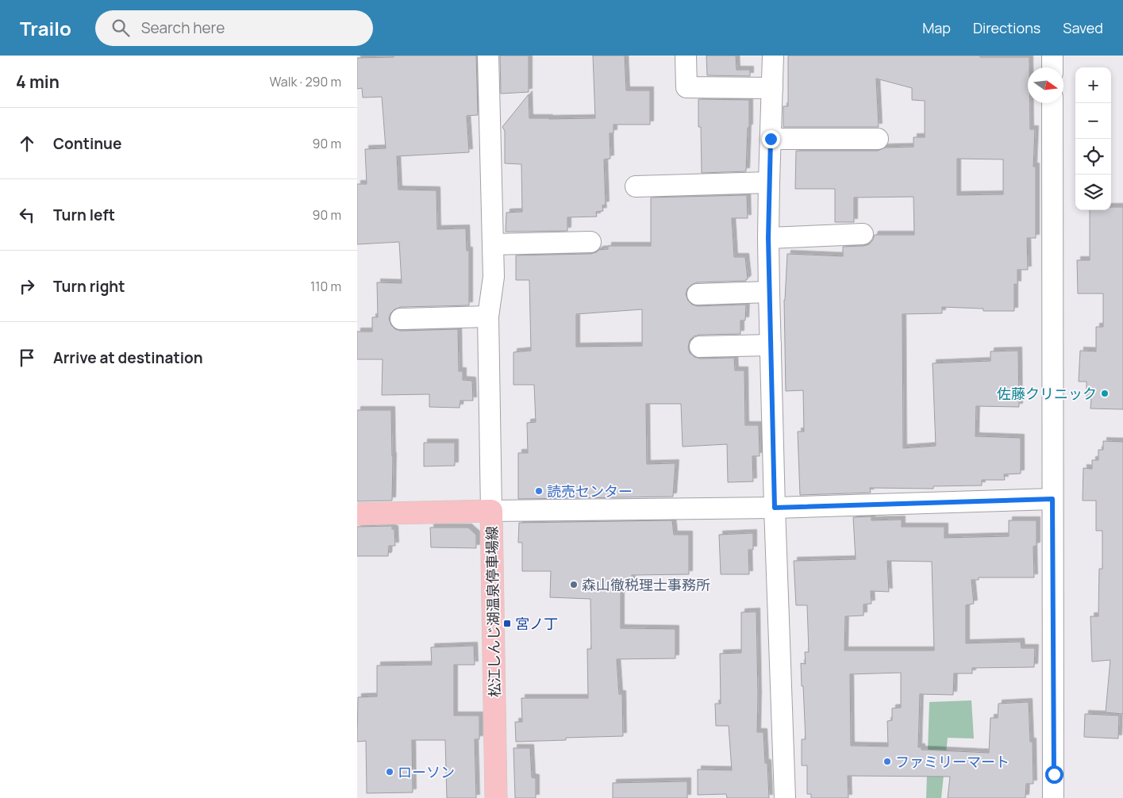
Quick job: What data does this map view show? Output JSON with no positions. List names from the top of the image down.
{
  "streets": {
    "main road": ["松江しんじ湖温泉停車場線"]
  },
  "places": {
    "other": [
      "佐藤クリニック",
      "読売センター",
      "森山徹税理士事務所",
      "ファミリーマート",
      "ローソン"
    ],
    "transit": ["宮ノ丁"]
  },
  "north": "right",
  "page": {
    "header": "Trailo",
    "search": "Search here",
    "nav": ["Map", "Directions", "Saved"],
    "heading": ["4 min", "Walk · 290 m"],
    "map_buttons": ["+", "−"],
    "list": [
      ["Continue", "90 m"],
      ["Turn left", "90 m"],
      ["Turn right", "110 m"],
      "Arrive at destination"
    ]
  }
}
